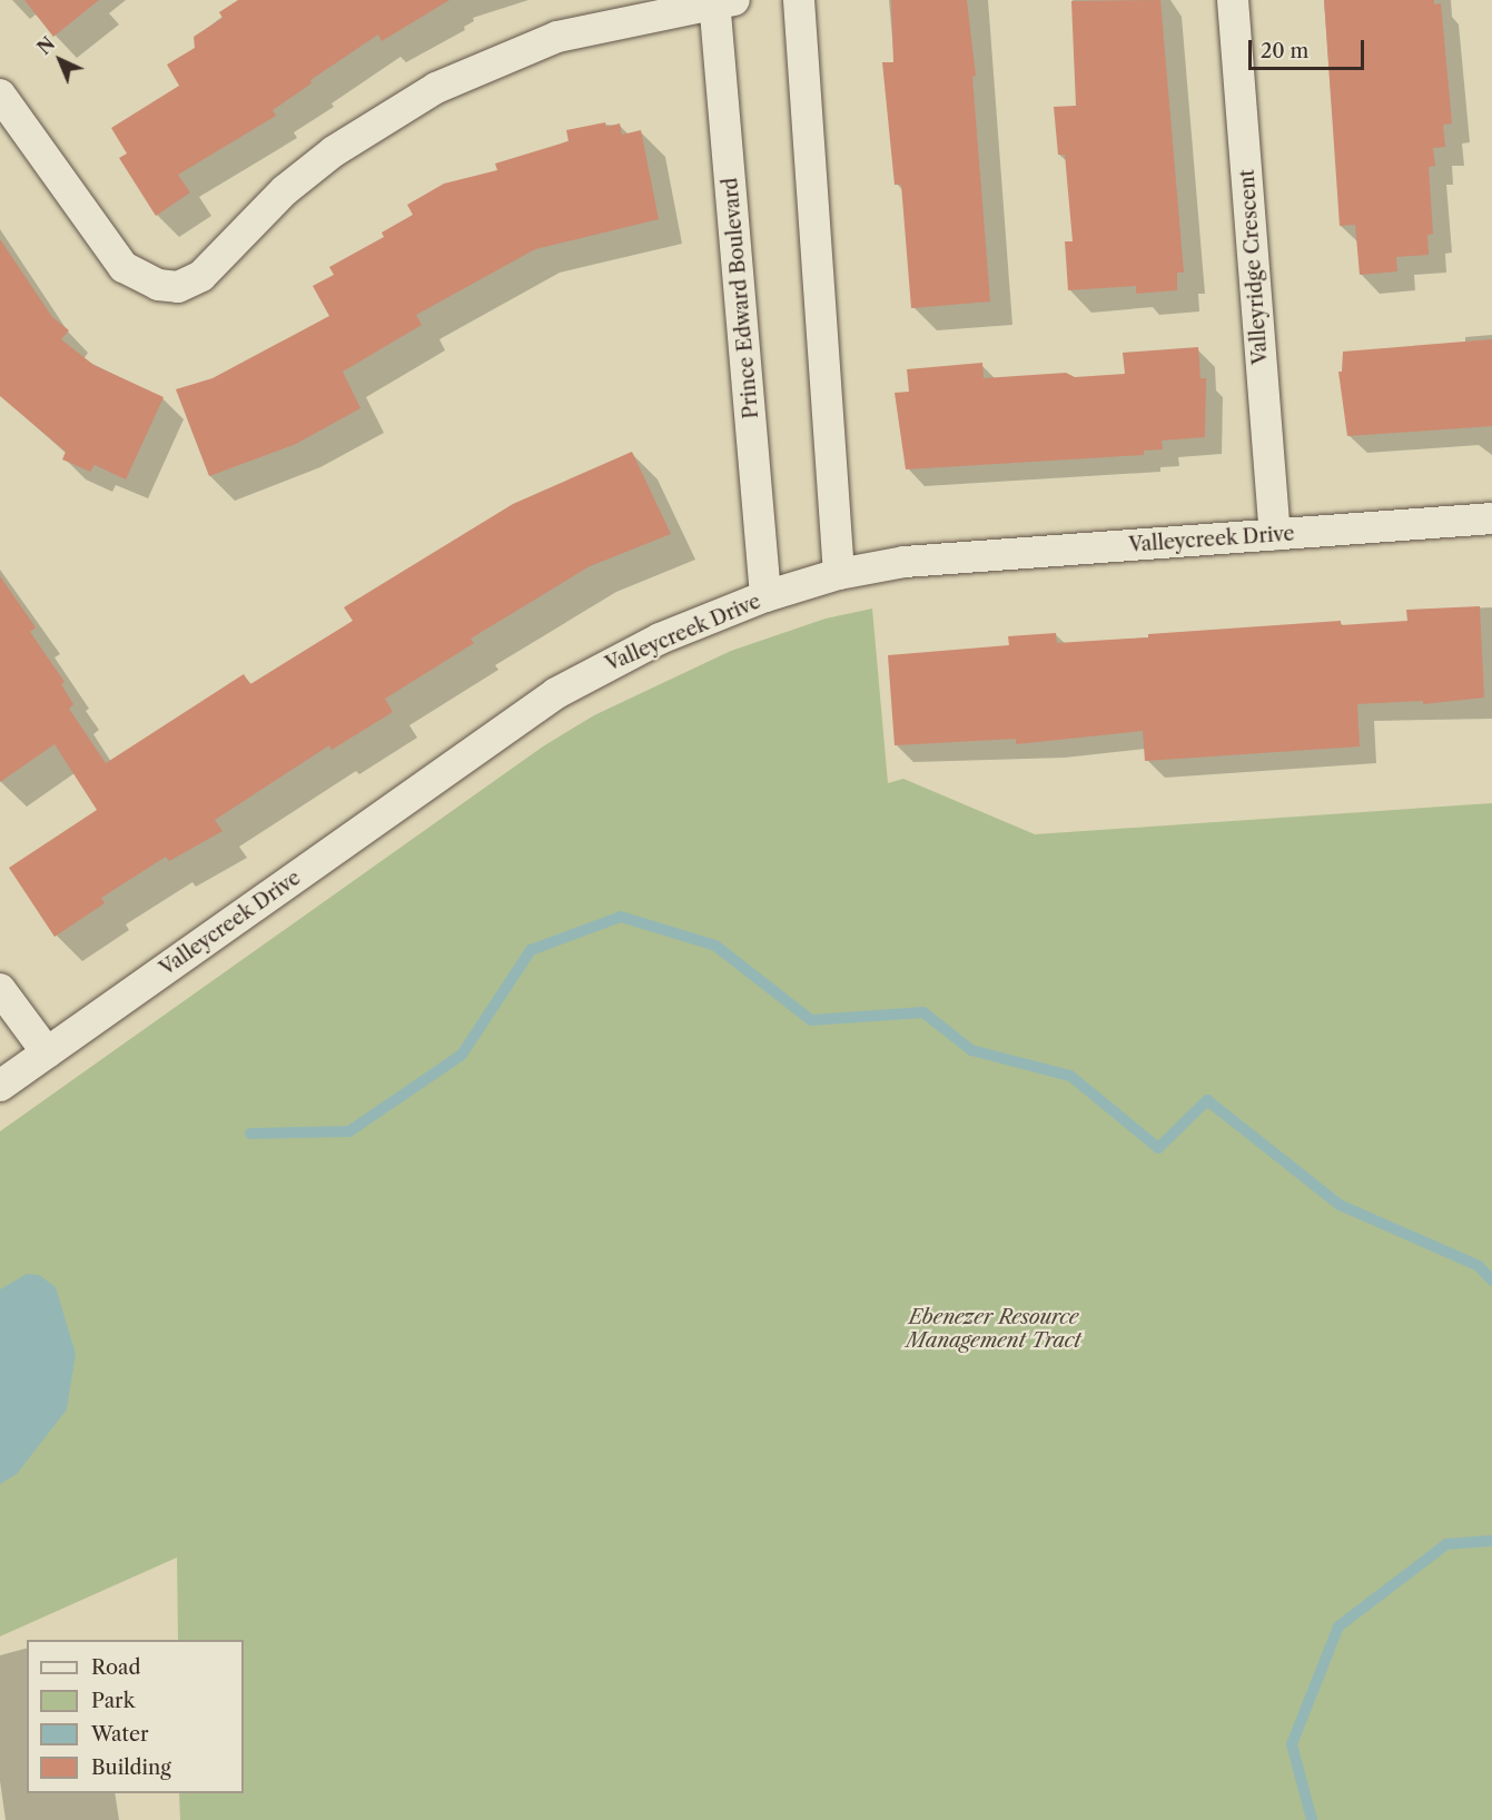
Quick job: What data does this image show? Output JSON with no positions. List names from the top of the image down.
{
  "streets": {
    "street": ["Valleyridge Crescent", "Prince Edward Boulevard", "Valleycreek Drive"]
  },
  "crossings": [
    ["Valleyridge Crescent", "Valleycreek Drive"],
    ["Prince Edward Boulevard", "Valleycreek Drive"]
  ],
  "parks": ["Ebenezer Resource Management Tract"],
  "legend": [
    "Road",
    "Park",
    "Water",
    "Building"
  ],
  "scale_bar": "20 m",
  "north": "top left"
}
